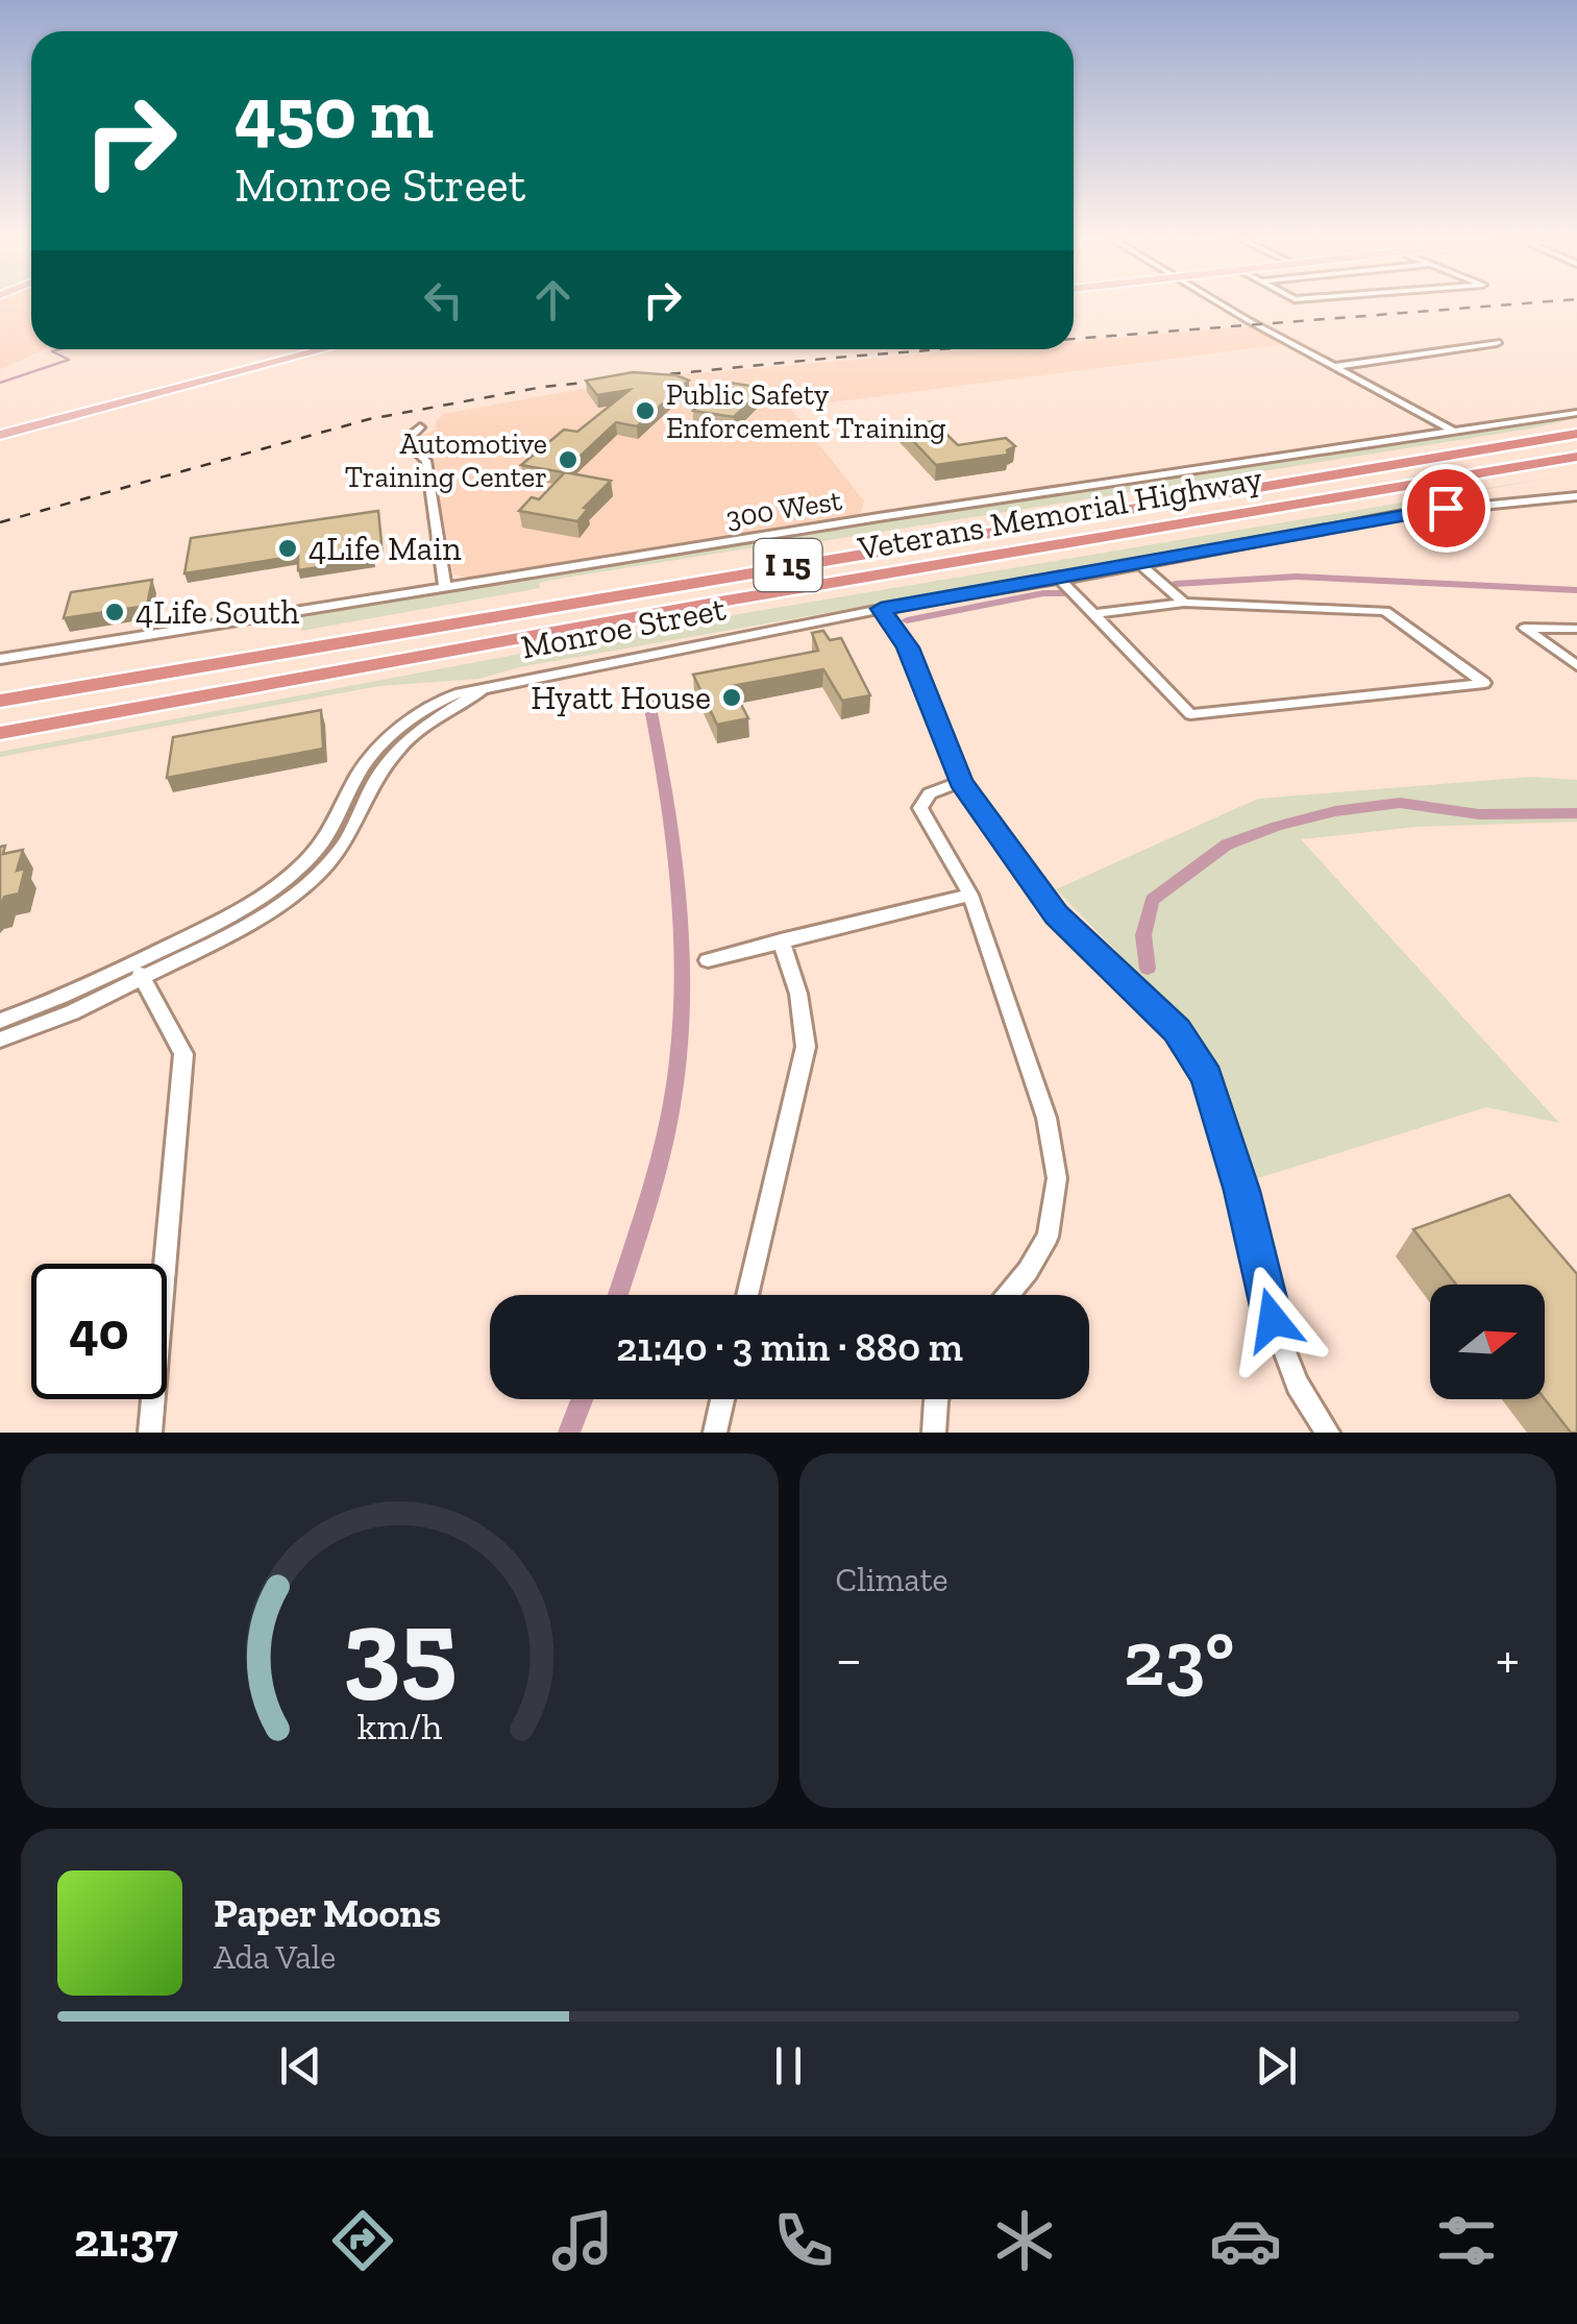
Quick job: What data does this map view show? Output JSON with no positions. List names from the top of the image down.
{
  "streets": {
    "highway": ["Veterans Memorial Highway", "I 15"],
    "street": ["300 West", "Monroe Street"]
  },
  "places": [
    "Public Safety Enforcement Training",
    "Automotive Training Center",
    "4Life Main",
    "4Life South",
    "Hyatt House"
  ],
  "north": "right",
  "page": {
    "turn": ["450 m", "Monroe Street"],
    "limit": "40",
    "trip": "21:40 · 3 min · 880 m",
    "tile": "Climate",
    "heat": ["−", "23°", "+"],
    "song": ["Paper Moons", "Ada Vale"],
    "tabs": "21:37",
    "gauge": ["35", "km/h"]
  }
}
